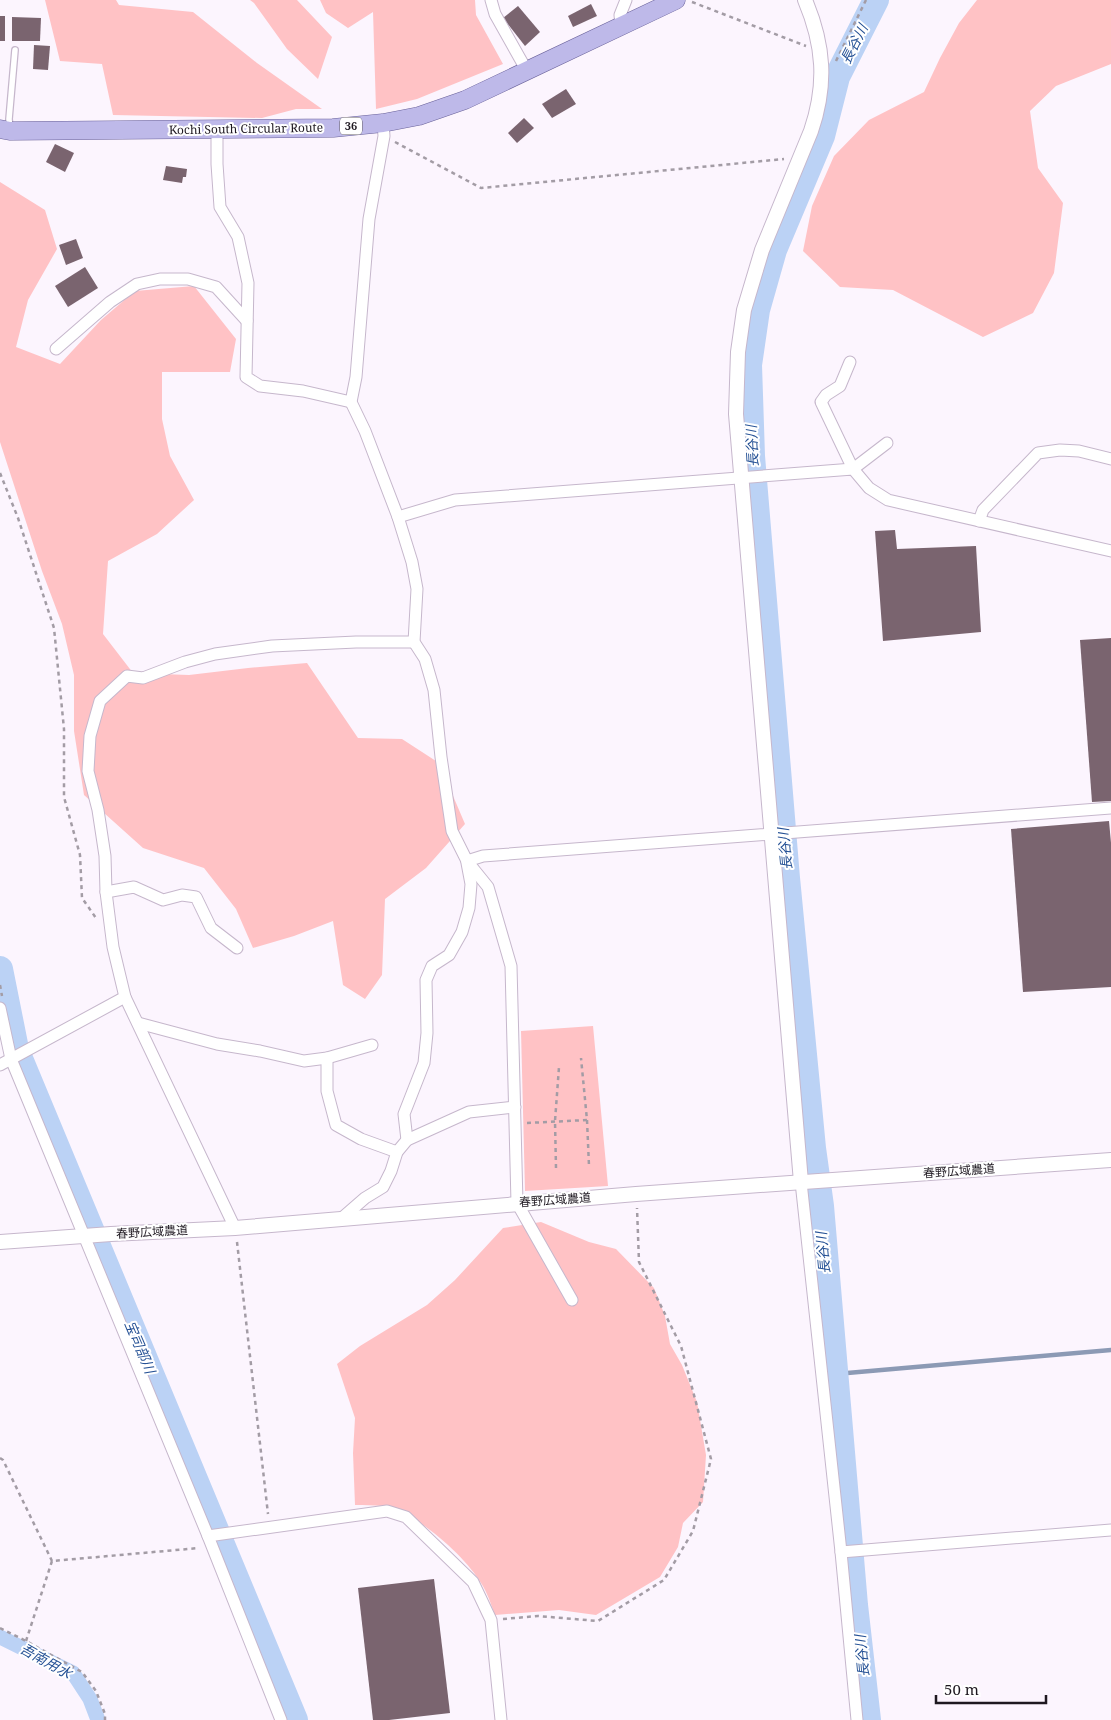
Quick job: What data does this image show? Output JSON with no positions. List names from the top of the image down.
{
  "streets": {
    "main road": ["36", "Kochi South Circular Route"],
    "street": ["春野広域農道"]
  },
  "water": ["長谷川", "宝司部川", "吾南用水"],
  "scale_bar": "50 m"
}
